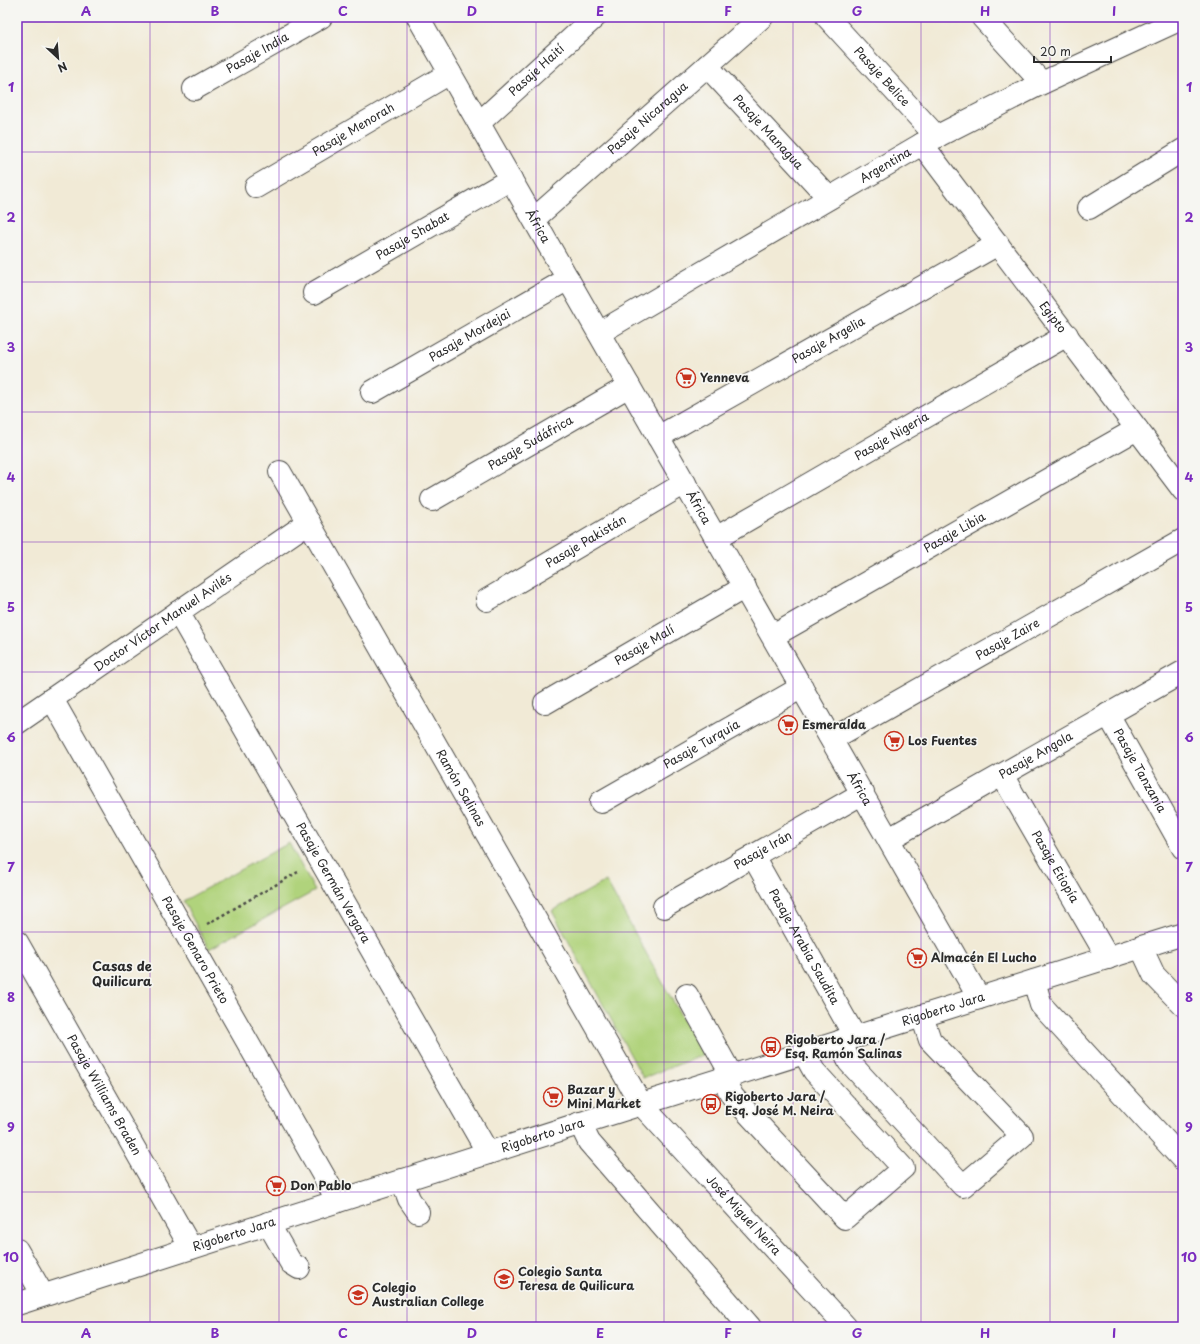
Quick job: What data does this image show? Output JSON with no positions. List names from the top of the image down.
{
  "streets": {
    "street": [
      "Pasaje India",
      "Pasaje Haití",
      "Pasaje Belice",
      "Pasaje Nicaragua",
      "Pasaje Menorah",
      "Pasaje Managua",
      "Argentina",
      "África",
      "Pasaje Shabat",
      "Egipto",
      "Pasaje Mordejai",
      "Pasaje Argelia",
      "Pasaje Nigeria",
      "Pasaje Sudáfrica",
      "Pasaje Libia",
      "Pasaje Pakistán",
      "Doctor Víctor Manuel Avilés",
      "Pasaje Zaire",
      "Pasaje Malí",
      "Pasaje Turquía",
      "Pasaje Angola",
      "Pasaje Tanzania",
      "Ramón Salinas",
      "Pasaje Irán",
      "Pasaje Etiopía",
      "Pasaje Germán Vergara",
      "Pasaje Arabia Saudita",
      "Pasaje Genaro Prieto",
      "Rigoberto Jara",
      "Pasaje Williams Braden",
      "José Miguel Neira"
    ]
  },
  "crossings": [
    ["Pasaje Haití", "África"],
    ["Pasaje Belice", "Argentina"],
    ["Pasaje Belice", "Egipto"],
    ["Pasaje Nicaragua", "Pasaje Managua"],
    ["Pasaje Nicaragua", "África"],
    ["Pasaje Menorah", "África"],
    ["Pasaje Managua", "Argentina"],
    ["Argentina", "África"],
    ["Argentina", "Egipto"],
    ["África", "Pasaje Shabat"],
    ["África", "Pasaje Mordejai"],
    ["África", "Pasaje Argelia"],
    ["África", "Pasaje Nigeria"],
    ["África", "Pasaje Sudáfrica"],
    ["África", "Pasaje Libia"],
    ["África", "Pasaje Pakistán"],
    ["África", "Pasaje Zaire"],
    ["África", "Pasaje Malí"],
    ["África", "Pasaje Turquía"],
    ["África", "Pasaje Angola"],
    ["África", "Pasaje Irán"],
    ["África", "Rigoberto Jara"],
    ["Egipto", "Pasaje Argelia"],
    ["Egipto", "Pasaje Nigeria"],
    ["Egipto", "Pasaje Libia"],
    ["Doctor Víctor Manuel Avilés", "Ramón Salinas"],
    ["Doctor Víctor Manuel Avilés", "Pasaje Germán Vergara"],
    ["Doctor Víctor Manuel Avilés", "Pasaje Genaro Prieto"],
    ["Pasaje Angola", "Pasaje Tanzania"],
    ["Pasaje Angola", "Pasaje Etiopía"],
    ["Ramón Salinas", "Rigoberto Jara"],
    ["Ramón Salinas", "José Miguel Neira"],
    ["Pasaje Irán", "Pasaje Arabia Saudita"],
    ["Pasaje Etiopía", "Rigoberto Jara"],
    ["Pasaje Germán Vergara", "Rigoberto Jara"],
    ["Pasaje Arabia Saudita", "Rigoberto Jara"],
    ["Pasaje Genaro Prieto", "Rigoberto Jara"],
    ["Rigoberto Jara", "Pasaje Williams Braden"],
    ["Rigoberto Jara", "José Miguel Neira"]
  ],
  "districts": ["Casas de Quilicura"],
  "places": {
    "supermarket": [
      "Yenneva",
      "Esmeralda",
      "Los Fuentes",
      "Almacén El Lucho",
      "Bazar y Mini Market",
      "Don Pablo"
    ],
    "bus stop": ["Rigoberto Jara / Esq. Ramón Salinas", "Rigoberto Jara / Esq. José M. Neira"],
    "school or university": ["Colegio Santa Teresa de Quilicura", "Colegio Australian College"]
  },
  "scale_bar": "20 m",
  "north": "bottom right",
  "grid": {
    "columns": [
      "A",
      "B",
      "C",
      "D",
      "E",
      "F",
      "G",
      "H",
      "I"
    ],
    "rows": [
      "1",
      "2",
      "3",
      "4",
      "5",
      "6",
      "7",
      "8",
      "9",
      "10"
    ]
  }
}
